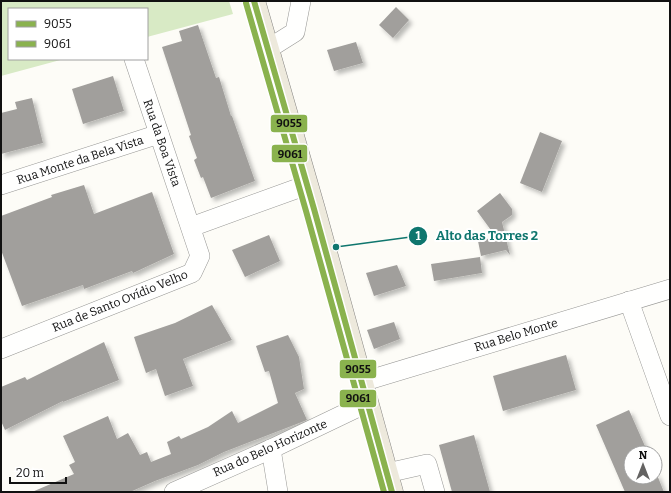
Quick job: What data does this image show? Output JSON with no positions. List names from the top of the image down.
{
  "streets": {
    "street": [
      "Rua da Boa Vista",
      "Rua Monte da Bela Vista",
      "Rua de Santo Ovídio Velho",
      "Rua Belo Monte",
      "Rua do Belo Horizonte"
    ]
  },
  "crossings": [
    ["Rua da Boa Vista", "Rua Monte da Bela Vista"],
    ["Rua da Boa Vista", "Rua de Santo Ovídio Velho"]
  ],
  "places": ["Alto das Torres 2"],
  "lines": ["transit line 9055", "transit line 9061"],
  "legend": ["9055", "9061"],
  "scale_bar": "20 m",
  "north": "top"
}
